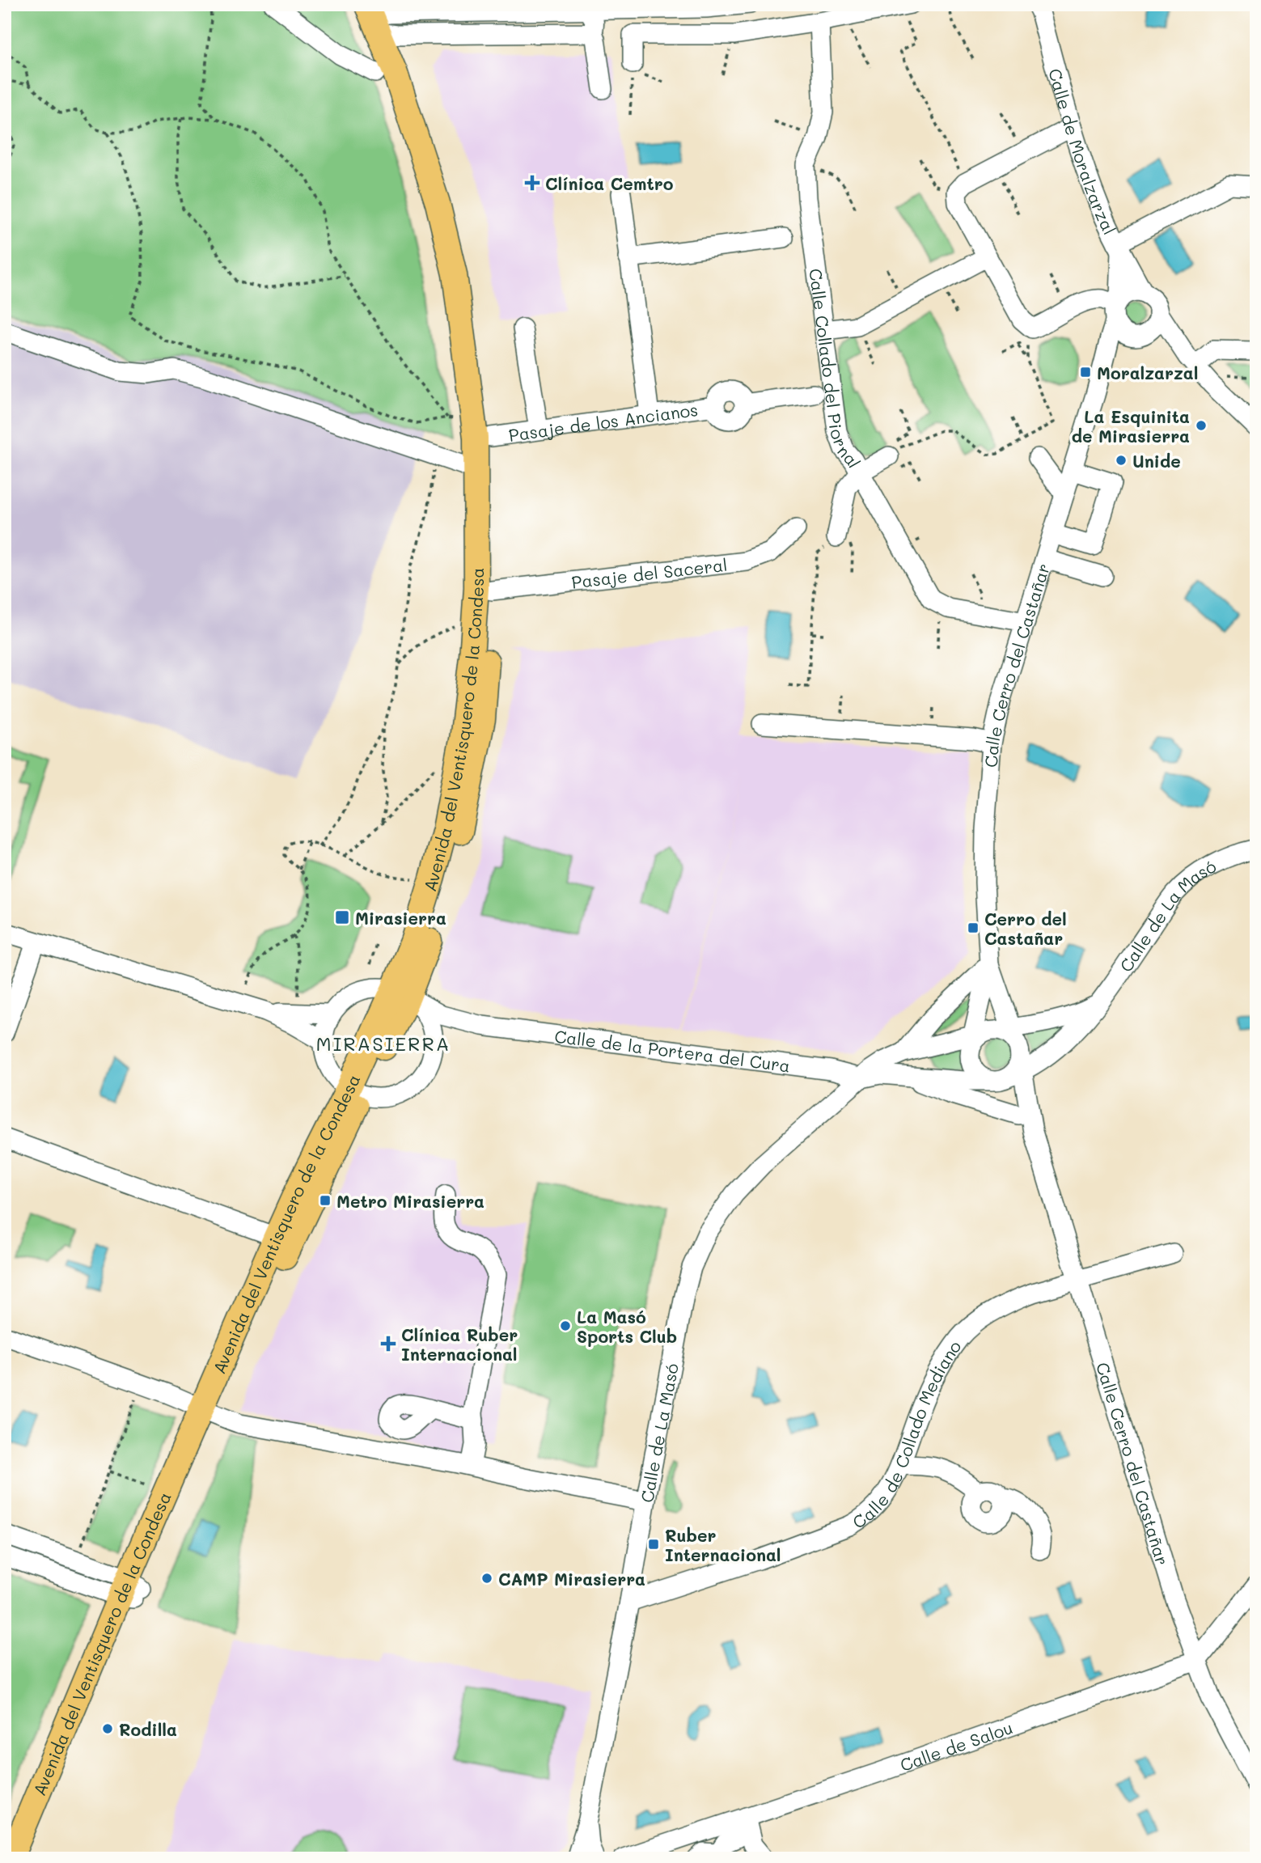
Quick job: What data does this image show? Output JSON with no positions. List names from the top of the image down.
{
  "streets": {
    "main road": ["Avenida del Ventisquero de la Condesa"],
    "street": [
      "Calle de Moralzarzal",
      "Calle Collado del Piornal",
      "Pasaje de los Ancianos",
      "Pasaje del Saceral",
      "Calle Cerro del Castañar",
      "Calle de La Masó",
      "Calle de la Portera del Cura",
      "Calle de Collado Mediano",
      "Calle de Salou"
    ]
  },
  "crossings": [
    ["Calle de Moralzarzal", "Calle Cerro del Castañar"],
    ["Calle Collado del Piornal", "Calle Cerro del Castañar"],
    ["Pasaje de los Ancianos", "Avenida del Ventisquero de la Condesa"],
    ["Pasaje del Saceral", "Avenida del Ventisquero de la Condesa"],
    ["Calle Cerro del Castañar", "Calle de La Masó"],
    ["Calle Cerro del Castañar", "Calle de Collado Mediano"],
    ["Calle Cerro del Castañar", "Calle de Salou"],
    ["Avenida del Ventisquero de la Condesa", "Calle de la Portera del Cura"],
    ["Calle de La Masó", "Calle de la Portera del Cura"],
    ["Calle de La Masó", "Calle de Collado Mediano"]
  ],
  "districts": ["MIRASIERRA"],
  "places": {
    "health": ["Clínica Cemtro", "Clínica Ruber Internacional"],
    "transit": [
      "Moralzarzal",
      "Mirasierra",
      "Cerro del Castañar",
      "Metro Mirasierra",
      "Ruber Internacional"
    ],
    "other": [
      "La Esquinita de Mirasierra",
      "Unide",
      "La Masó Sports Club",
      "CAMP Mirasierra",
      "Rodilla"
    ]
  }
}
